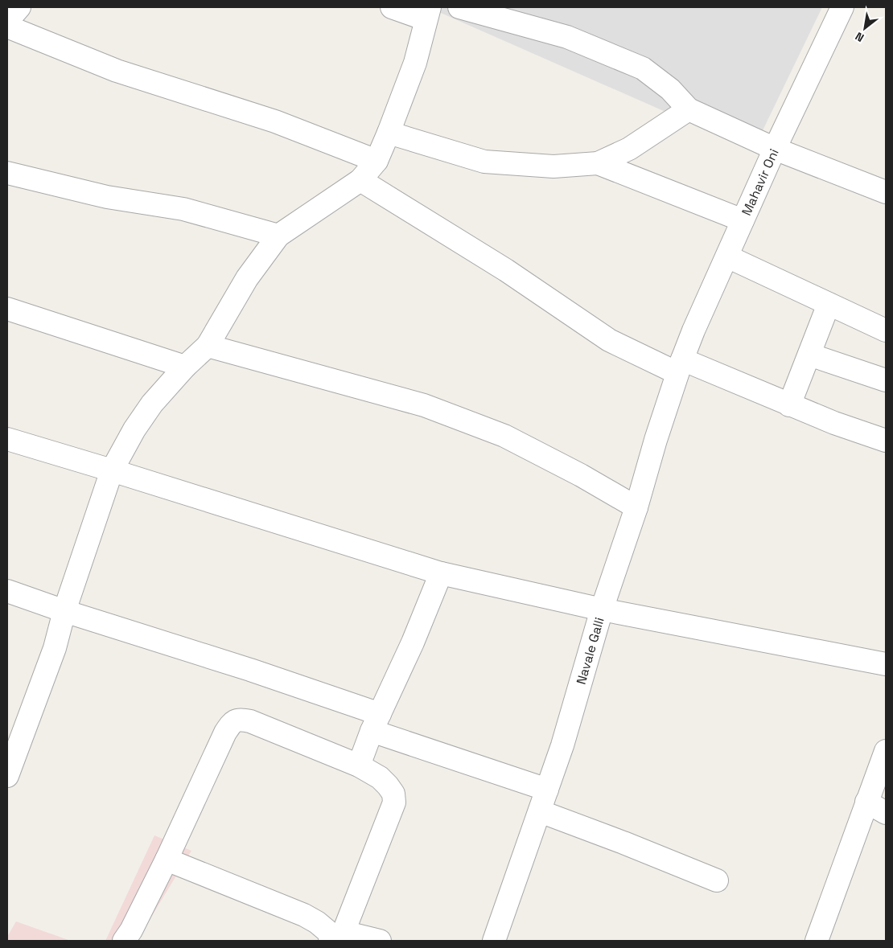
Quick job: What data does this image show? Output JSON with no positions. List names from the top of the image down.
{
  "streets": {
    "street": ["Mahavir Oni", "Navale Galli"]
  },
  "crossings": [
    ["Mahavir Oni", "Navale Galli"]
  ],
  "north": "bottom left"
}
